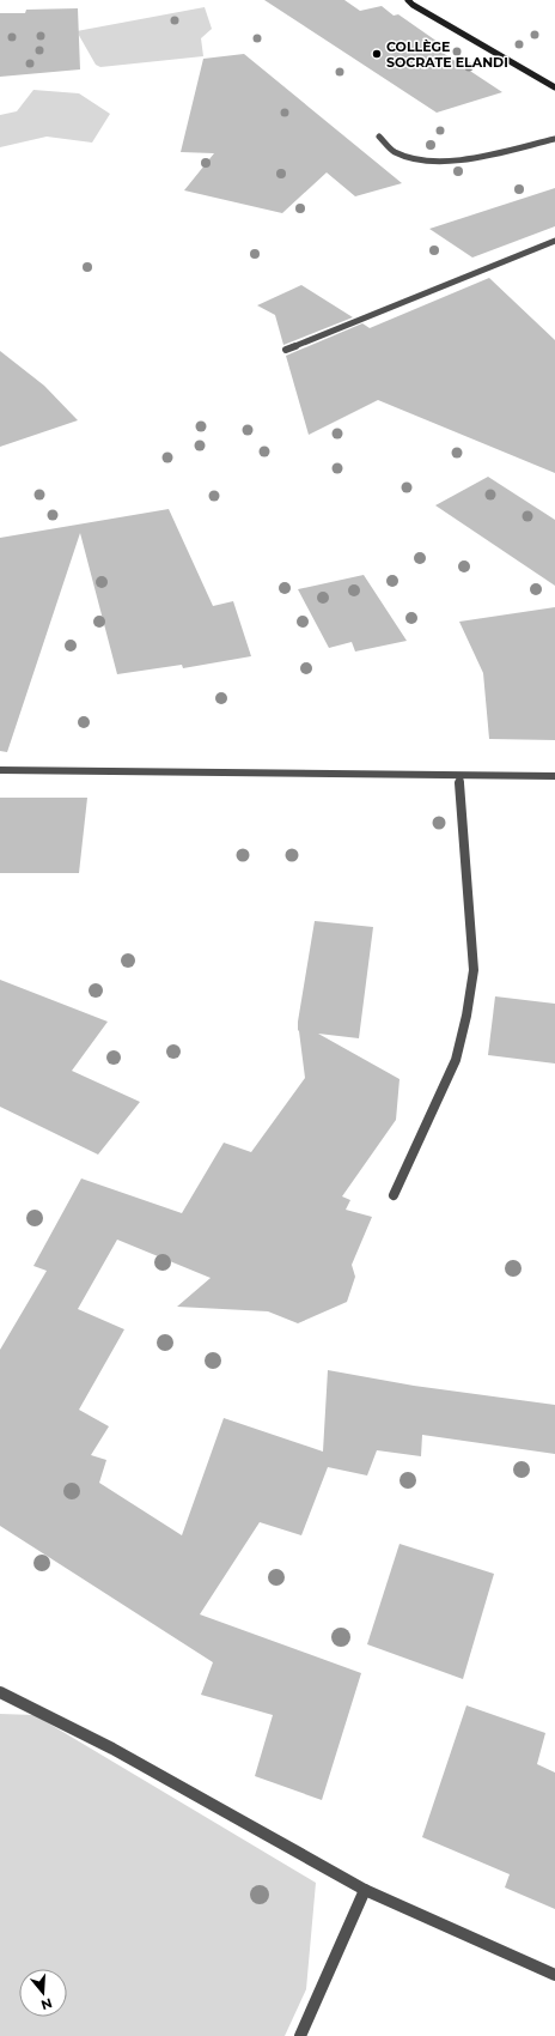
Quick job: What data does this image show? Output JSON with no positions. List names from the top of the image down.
{
  "places": ["COLLÈGE SOCRATE ELANDI"],
  "north": "bottom"
}
